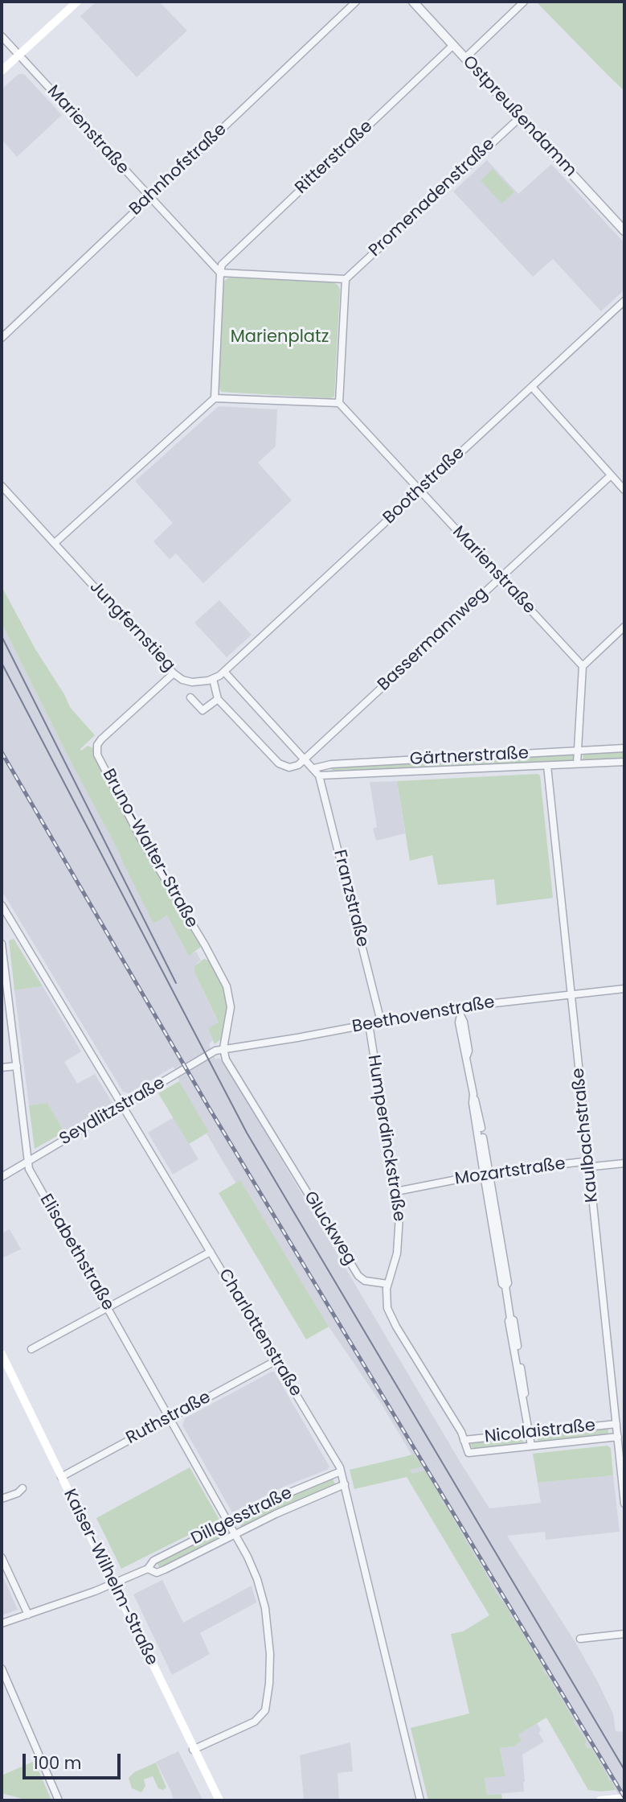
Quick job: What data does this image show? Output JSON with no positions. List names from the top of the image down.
{
  "streets": {
    "main road": ["Kaiser-Wilhelm-Straße"],
    "street": [
      "Ostpreußendamm",
      "Marienstraße",
      "Ritterstraße",
      "Bahnhofstraße",
      "Promenadenstraße",
      "Boothstraße",
      "Jungfernstieg",
      "Bassermannweg",
      "Gärtnerstraße",
      "Bruno-Walter-Straße",
      "Franzstraße",
      "Beethovenstraße",
      "Seydlitzstraße",
      "Kaulbachstraße",
      "Humperdinckstraße",
      "Mozartstraße",
      "Gluckweg",
      "Elisabethstraße",
      "Charlottenstraße",
      "Ruthstraße",
      "Nicolaistraße",
      "Dillgesstraße"
    ]
  },
  "crossings": [
    ["Ostpreußendamm", "Ritterstraße"],
    ["Ostpreußendamm", "Promenadenstraße"],
    ["Marienstraße", "Ritterstraße"],
    ["Marienstraße", "Bahnhofstraße"],
    ["Marienstraße", "Boothstraße"],
    ["Marienstraße", "Bassermannweg"],
    ["Boothstraße", "Jungfernstieg"],
    ["Jungfernstieg", "Bruno-Walter-Straße"],
    ["Gärtnerstraße", "Franzstraße"],
    ["Gärtnerstraße", "Kaulbachstraße"],
    ["Bruno-Walter-Straße", "Beethovenstraße"],
    ["Bruno-Walter-Straße", "Seydlitzstraße"],
    ["Bruno-Walter-Straße", "Gluckweg"],
    ["Franzstraße", "Beethovenstraße"],
    ["Beethovenstraße", "Seydlitzstraße"],
    ["Beethovenstraße", "Kaulbachstraße"],
    ["Beethovenstraße", "Humperdinckstraße"],
    ["Beethovenstraße", "Gluckweg"],
    ["Seydlitzstraße", "Gluckweg"],
    ["Seydlitzstraße", "Elisabethstraße"],
    ["Seydlitzstraße", "Charlottenstraße"],
    ["Kaulbachstraße", "Mozartstraße"],
    ["Kaulbachstraße", "Nicolaistraße"],
    ["Humperdinckstraße", "Mozartstraße"],
    ["Humperdinckstraße", "Gluckweg"],
    ["Elisabethstraße", "Ruthstraße"],
    ["Elisabethstraße", "Dillgesstraße"],
    ["Elisabethstraße", "Kaiser-Wilhelm-Straße"],
    ["Charlottenstraße", "Ruthstraße"],
    ["Charlottenstraße", "Dillgesstraße"],
    ["Ruthstraße", "Kaiser-Wilhelm-Straße"],
    ["Dillgesstraße", "Kaiser-Wilhelm-Straße"]
  ],
  "parks": ["Marienplatz"],
  "scale_bar": "100 m"
}
